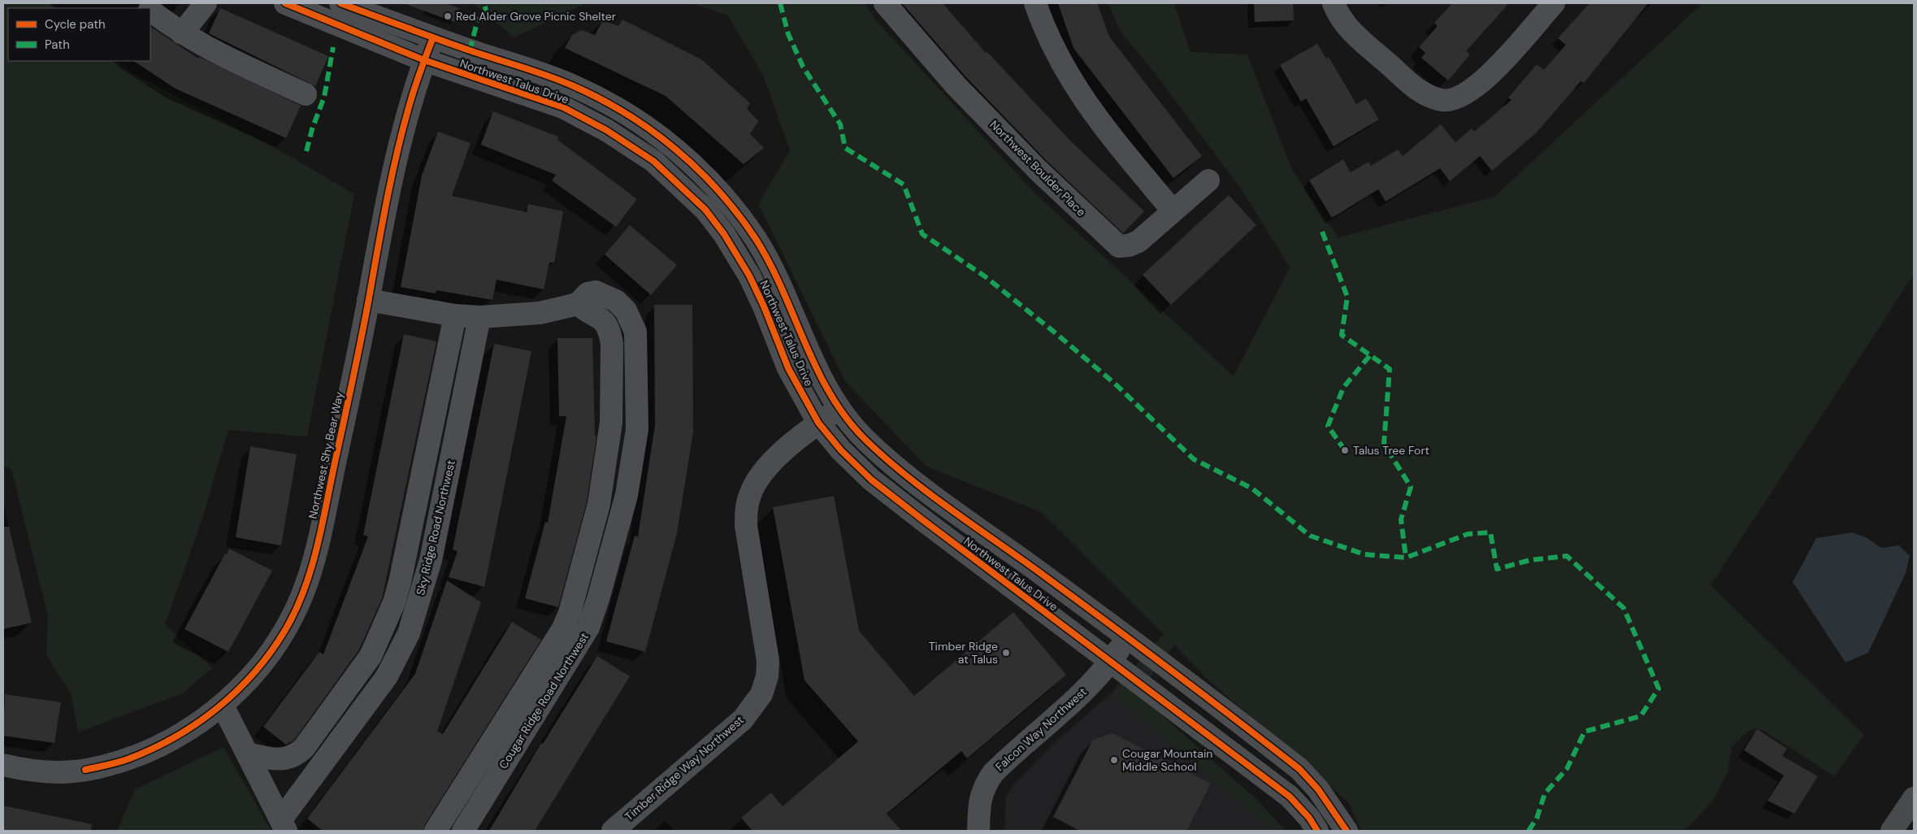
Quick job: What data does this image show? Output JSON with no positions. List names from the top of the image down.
{
  "streets": {
    "street": [
      "Northwest Talus Drive",
      "Northwest Boulder Place",
      "Northwest Shy Bear Way",
      "Sky Ridge Road Northwest",
      "Cougar Ridge Road Northwest",
      "Falcon Way Northwest",
      "Timber Ridge Way Northwest"
    ]
  },
  "crossings": [
    ["Northwest Talus Drive", "Northwest Shy Bear Way"],
    ["Northwest Talus Drive", "Falcon Way Northwest"],
    ["Northwest Talus Drive", "Timber Ridge Way Northwest"],
    ["Northwest Shy Bear Way", "Sky Ridge Road Northwest"],
    ["Sky Ridge Road Northwest", "Cougar Ridge Road Northwest"]
  ],
  "places": [
    "Red Alder Grove Picnic Shelter",
    "Talus Tree Fort",
    "Timber Ridge at Talus",
    "Cougar Mountain Middle School"
  ],
  "legend": ["Cycle path", "Path"]
}
